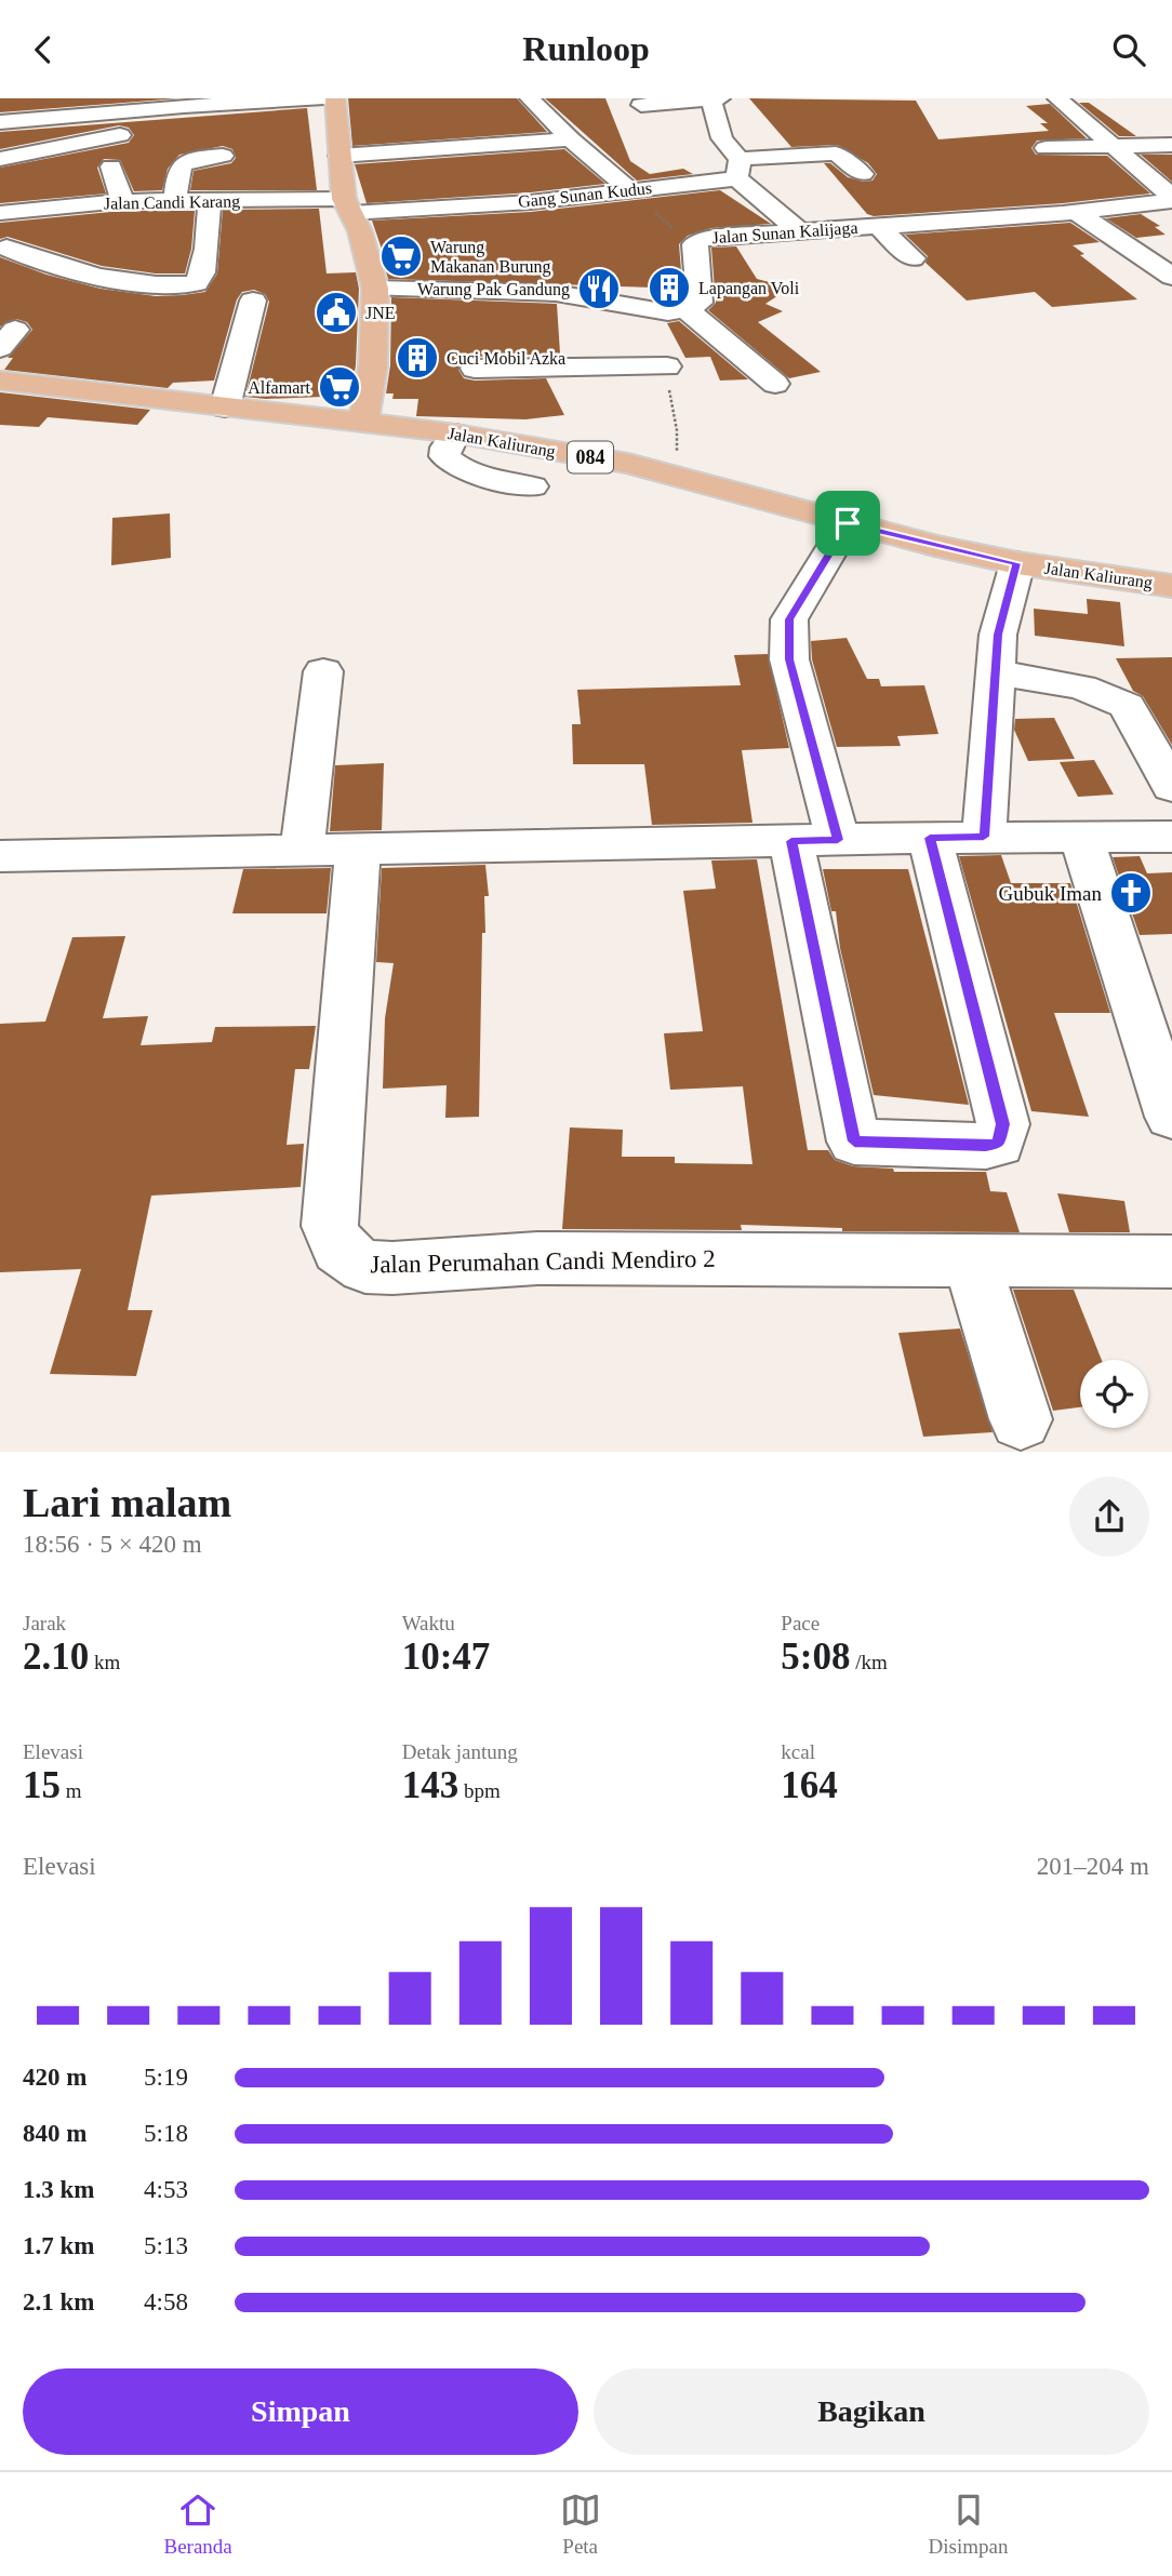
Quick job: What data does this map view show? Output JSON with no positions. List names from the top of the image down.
{
  "streets": {
    "main road": ["Jalan Kaliurang", "084"],
    "street": [
      "Gang Sunan Kudus",
      "Jalan Candi Karang",
      "Jalan Sunan Kalijaga",
      "Jalan Perumahan Candi Mendiro 2"
    ]
  },
  "crossings": [
    ["Gang Sunan Kudus", "Jalan Candi Karang"]
  ],
  "places": {
    "supermarket": ["Warung Makanan Burung", "Alfamart"],
    "building": ["Lapangan Voli", "Cuci Mobil Azka"],
    "restaurant": ["Warung Pak Gandung"],
    "public building": ["JNE"],
    "church": ["Gubuk Iman"]
  },
  "page": {
    "header": "Runloop",
    "heading": ["Lari malam", "18:56 · 5 × 420 m"],
    "stats": [
      ["Jarak", "2.10 km"],
      ["Waktu", "10:47"],
      ["Pace", "5:08 /km"],
      ["Elevasi", "15 m"],
      ["Detak jantung", "143 bpm"],
      ["kcal", "164"]
    ],
    "chart": ["Elevasi", "201–204 m"],
    "list": [
      {
        "name": "420 m",
        "note": "5:19"
      },
      {
        "name": "840 m",
        "note": "5:18"
      },
      {
        "name": "1.3 km",
        "note": "4:53"
      },
      {
        "name": "1.7 km",
        "note": "5:13"
      },
      {
        "name": "2.1 km",
        "note": "4:58"
      }
    ],
    "buttons": ["Simpan", "Bagikan"],
    "tabs": ["Beranda", "Peta", "Disimpan"]
  }
}
